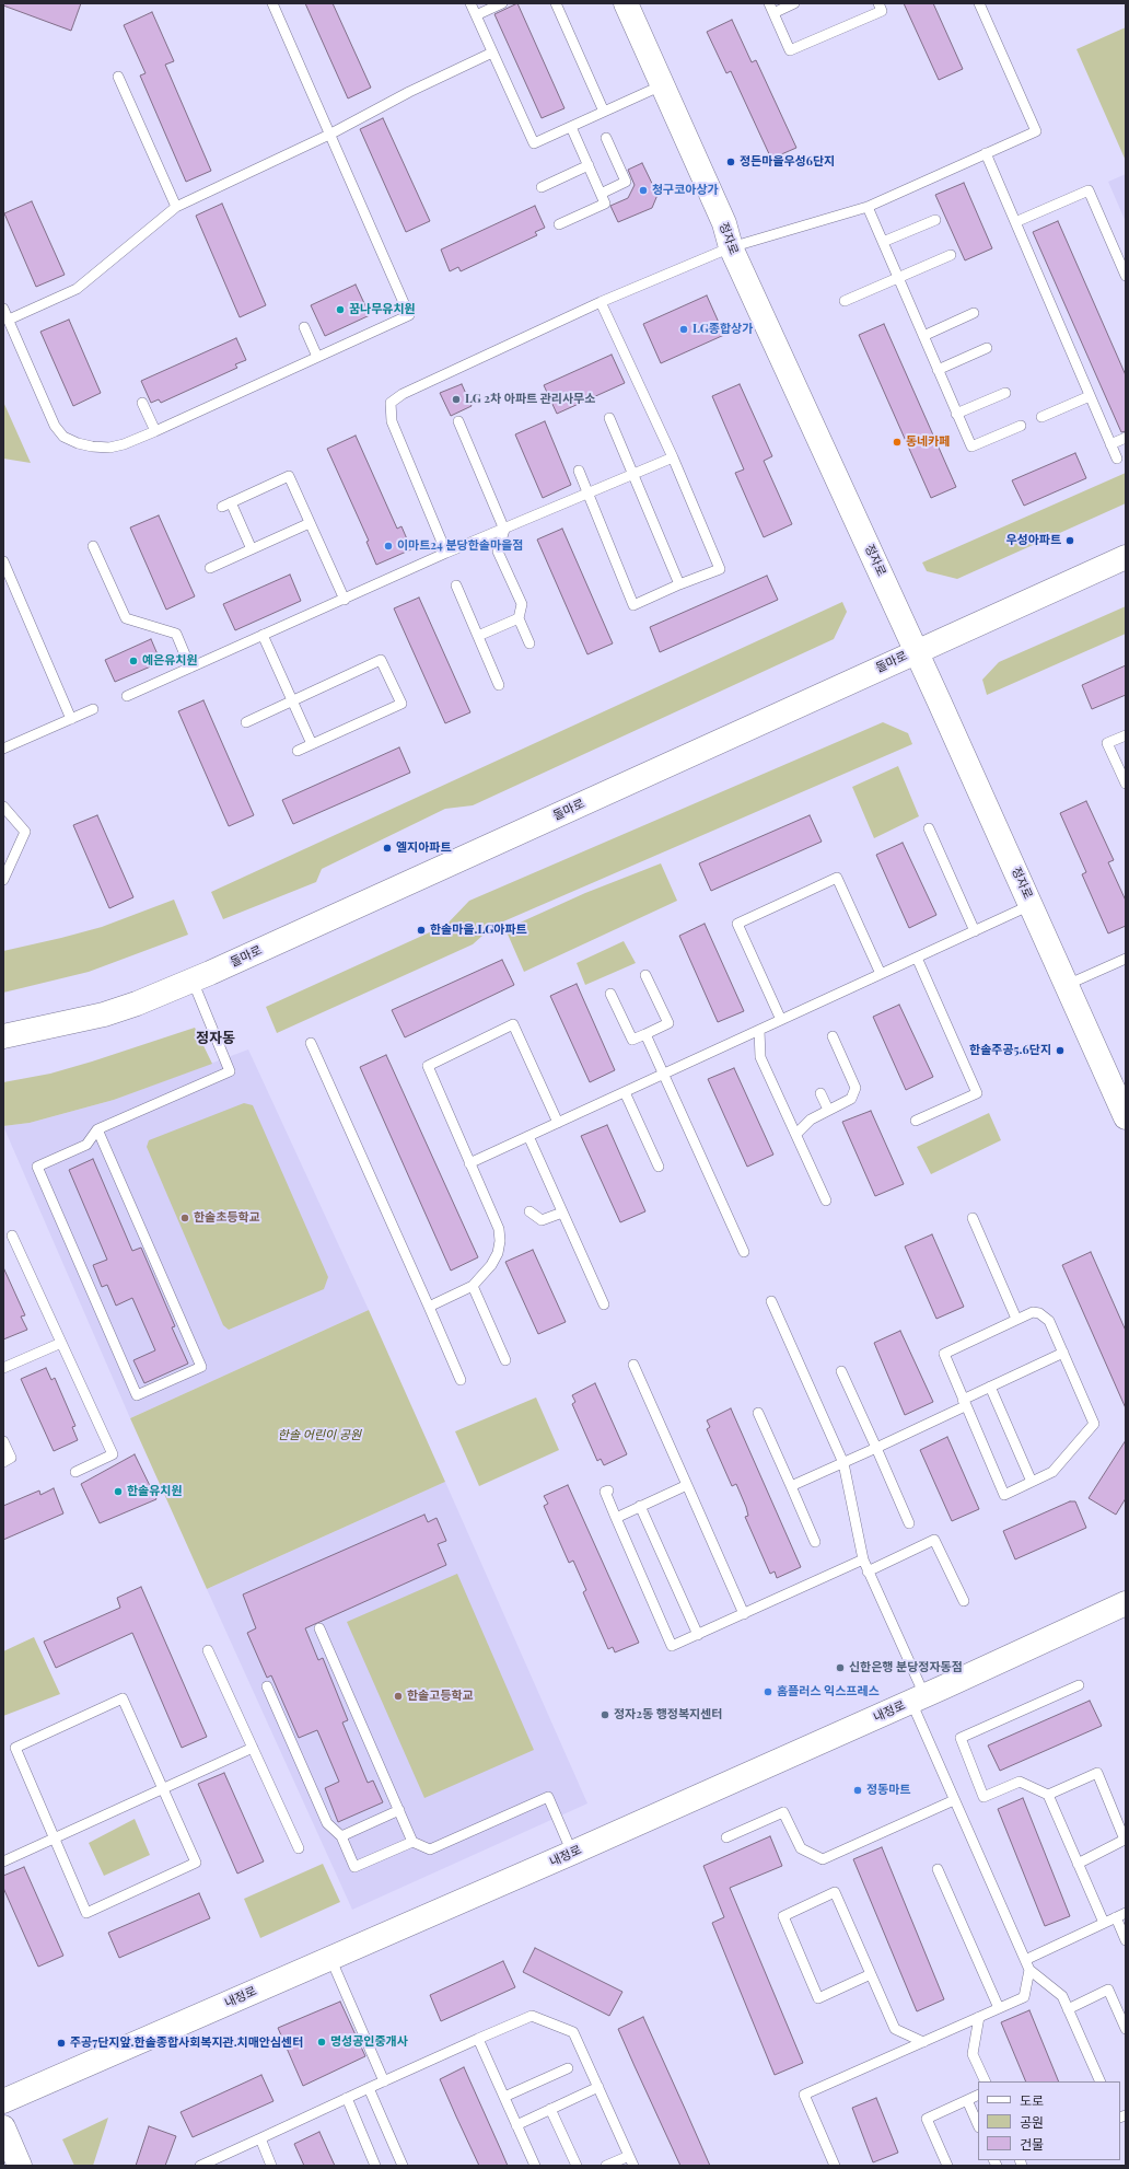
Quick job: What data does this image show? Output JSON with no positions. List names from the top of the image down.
{
  "streets": {
    "street": ["정자로", "돌마로", "내정로"]
  },
  "crossings": [
    ["정자로", "돌마로"]
  ],
  "districts": ["정자동"],
  "parks": ["한솔 어린이 공원"],
  "places": [
    "정든마을우성6단지",
    "청구코아상가",
    "꿈나무유치원",
    "LG종합상가",
    "LG 2차 아파트 관리사무소",
    "동네카페",
    "우성아파트",
    "이마트24 분당한솔마을점",
    "예은유치원",
    "엘지아파트",
    "한솔마을.LG아파트",
    "한솔주공5.6단지",
    "한솔초등학교",
    "한솔유치원",
    "신한은행 분당정자동점",
    "홈플러스 익스프레스",
    "한솔고등학교",
    "정자2동 행정복지센터",
    "정동마트",
    "명성공인중개사",
    "주공7단지앞.한솔종합사회복지관.치매안심센터"
  ],
  "legend": ["도로", "공원", "건물"]
}
